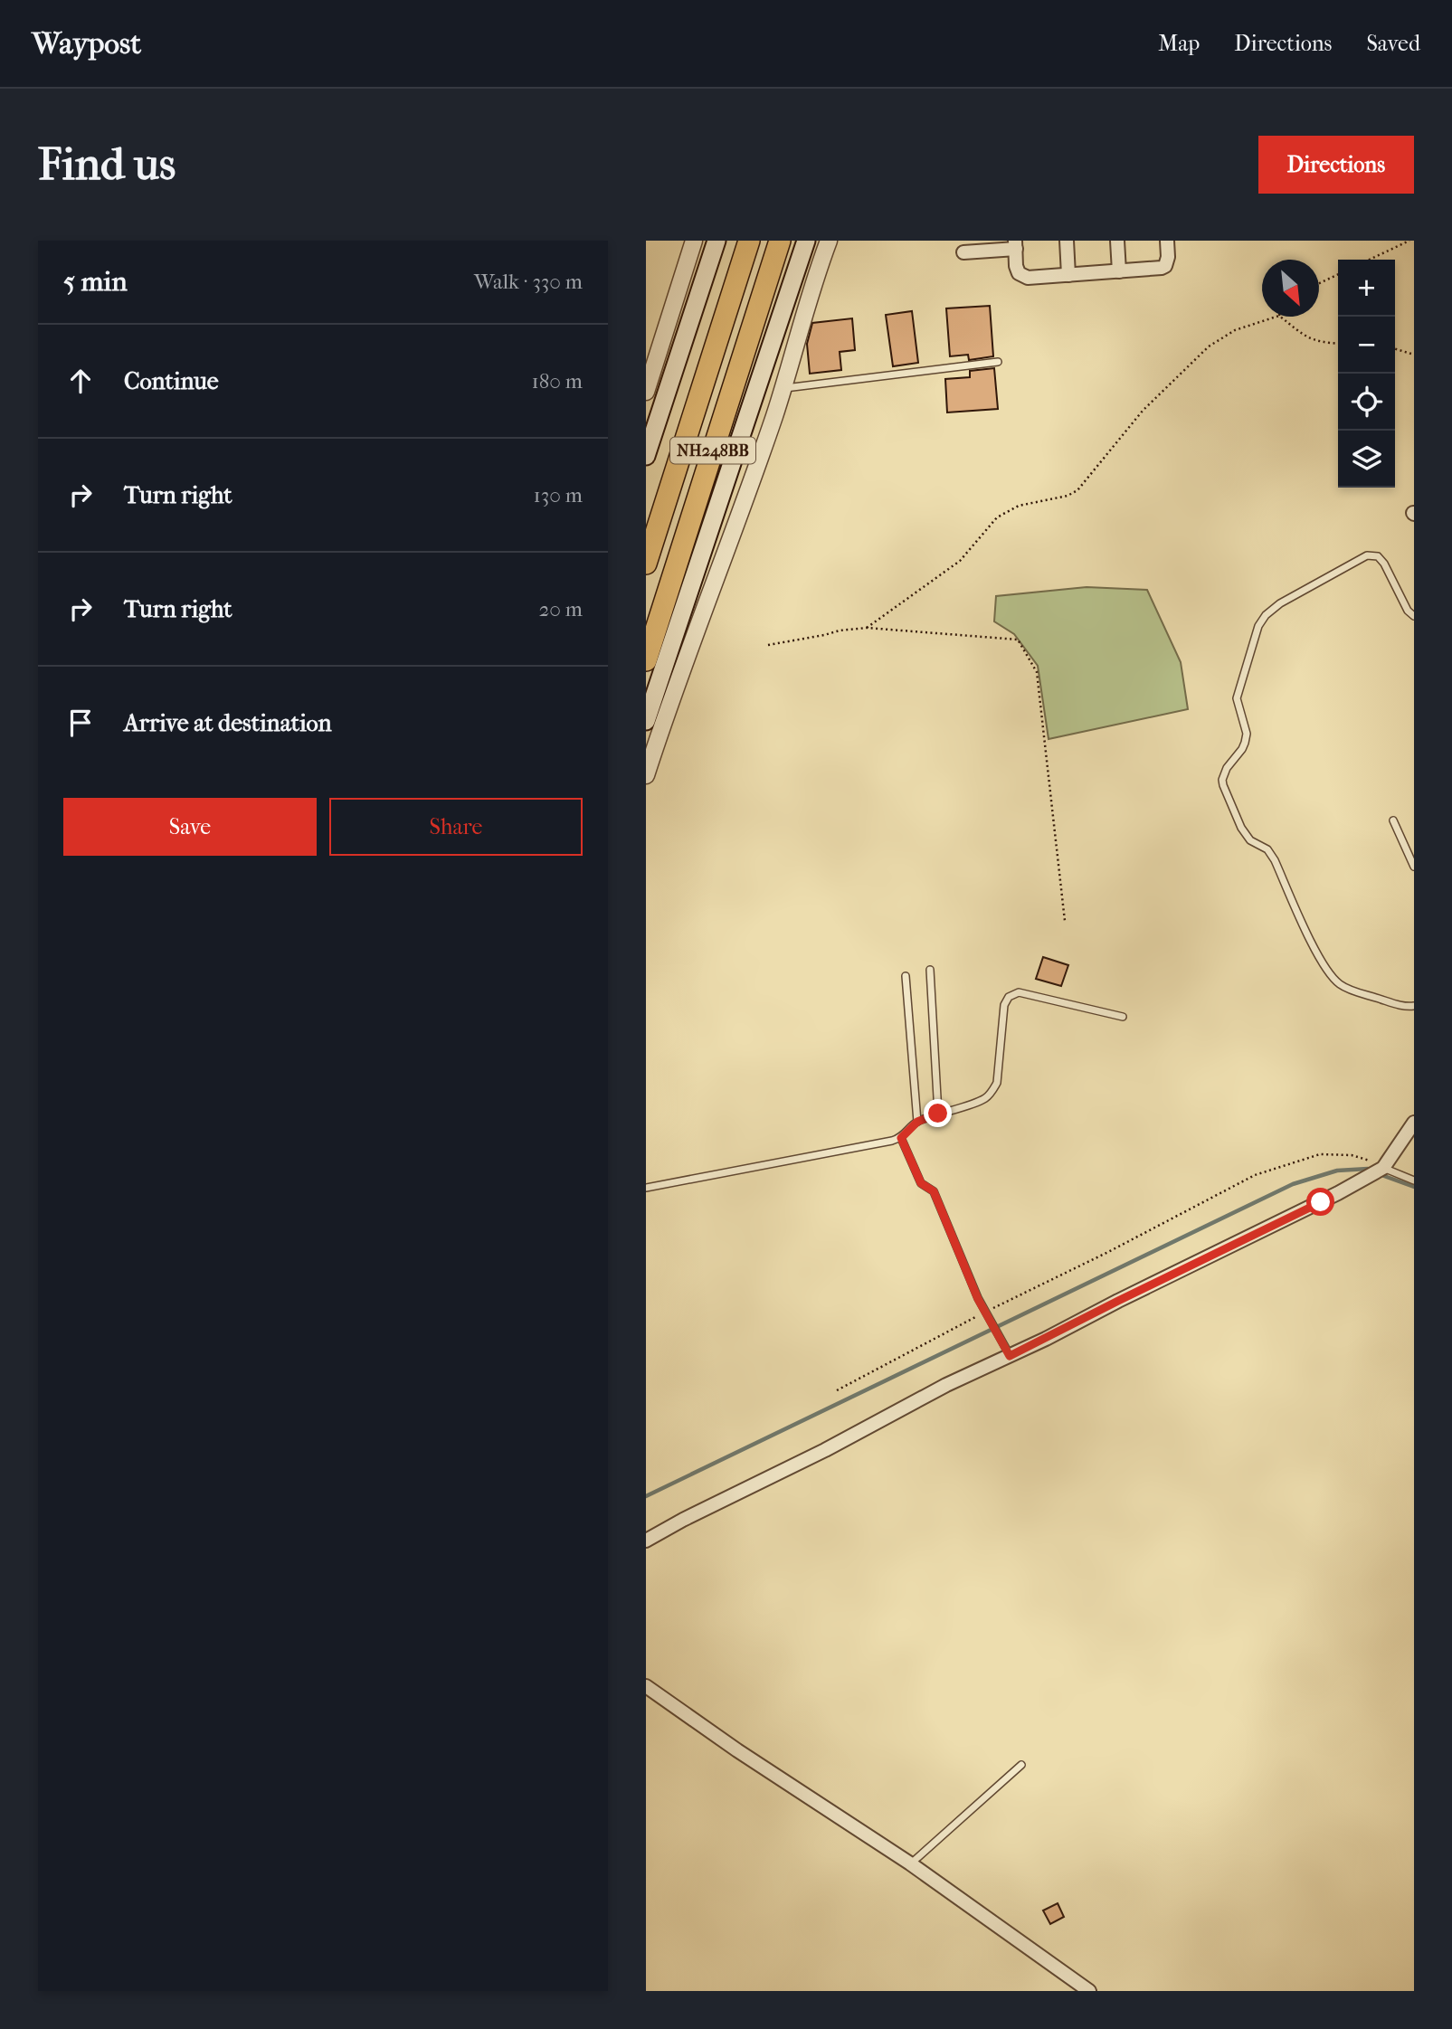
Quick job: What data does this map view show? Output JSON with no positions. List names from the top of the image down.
{
  "streets": {
    "highway": ["NH248BB"]
  },
  "north": "bottom right",
  "page": {
    "header": "Waypost",
    "nav": ["Map", "Directions", "Saved"],
    "buttons": [
      "Directions",
      ["Save", "Share"]
    ],
    "title": "Find us",
    "heading": ["5 min", "Walk · 330 m"],
    "map_buttons": ["+", "−"],
    "list": [
      ["Continue", "180 m"],
      ["Turn right", "130 m"],
      ["Turn right", "20 m"],
      "Arrive at destination"
    ]
  }
}
